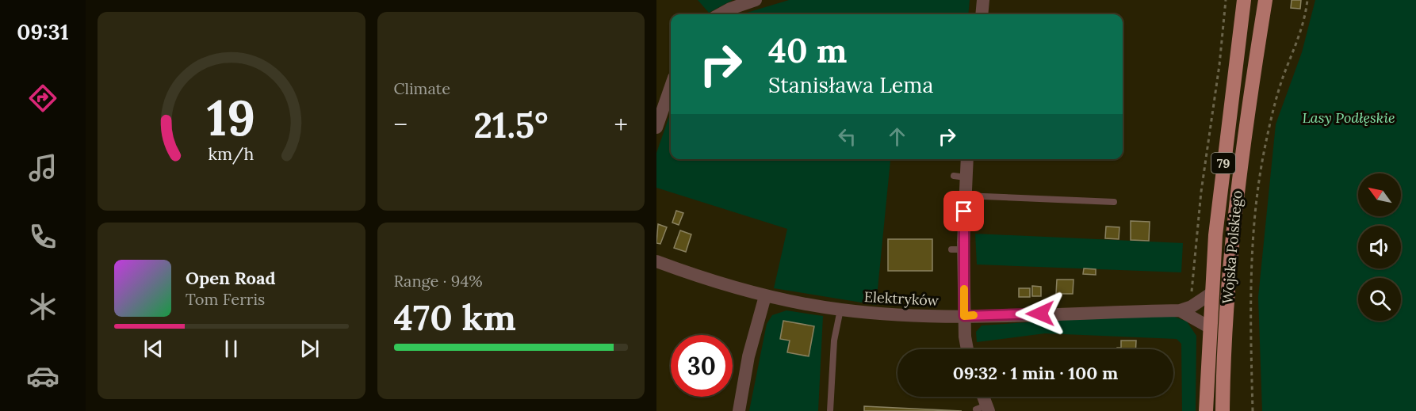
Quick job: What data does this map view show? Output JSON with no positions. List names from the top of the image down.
{
  "streets": {
    "main road": ["79", "Wojska Polskiego"],
    "street": ["Elektryków"]
  },
  "crossings": [
    ["Wojska Polskiego", "Elektryków"]
  ],
  "parks": ["Lasy Podłęskie"],
  "north": "top left",
  "page": {
    "tabs": "09:31",
    "tile": [
      "Climate",
      ["Range · 94%", "470 km"]
    ],
    "turn": ["40 m", "Stanisława Lema"],
    "heat": ["−", "21.5°", "+"],
    "song": ["Open Road", "Tom Ferris"],
    "limit": "30",
    "trip": "09:32 · 1 min · 100 m",
    "gauge": ["19", "km/h"]
  }
}
